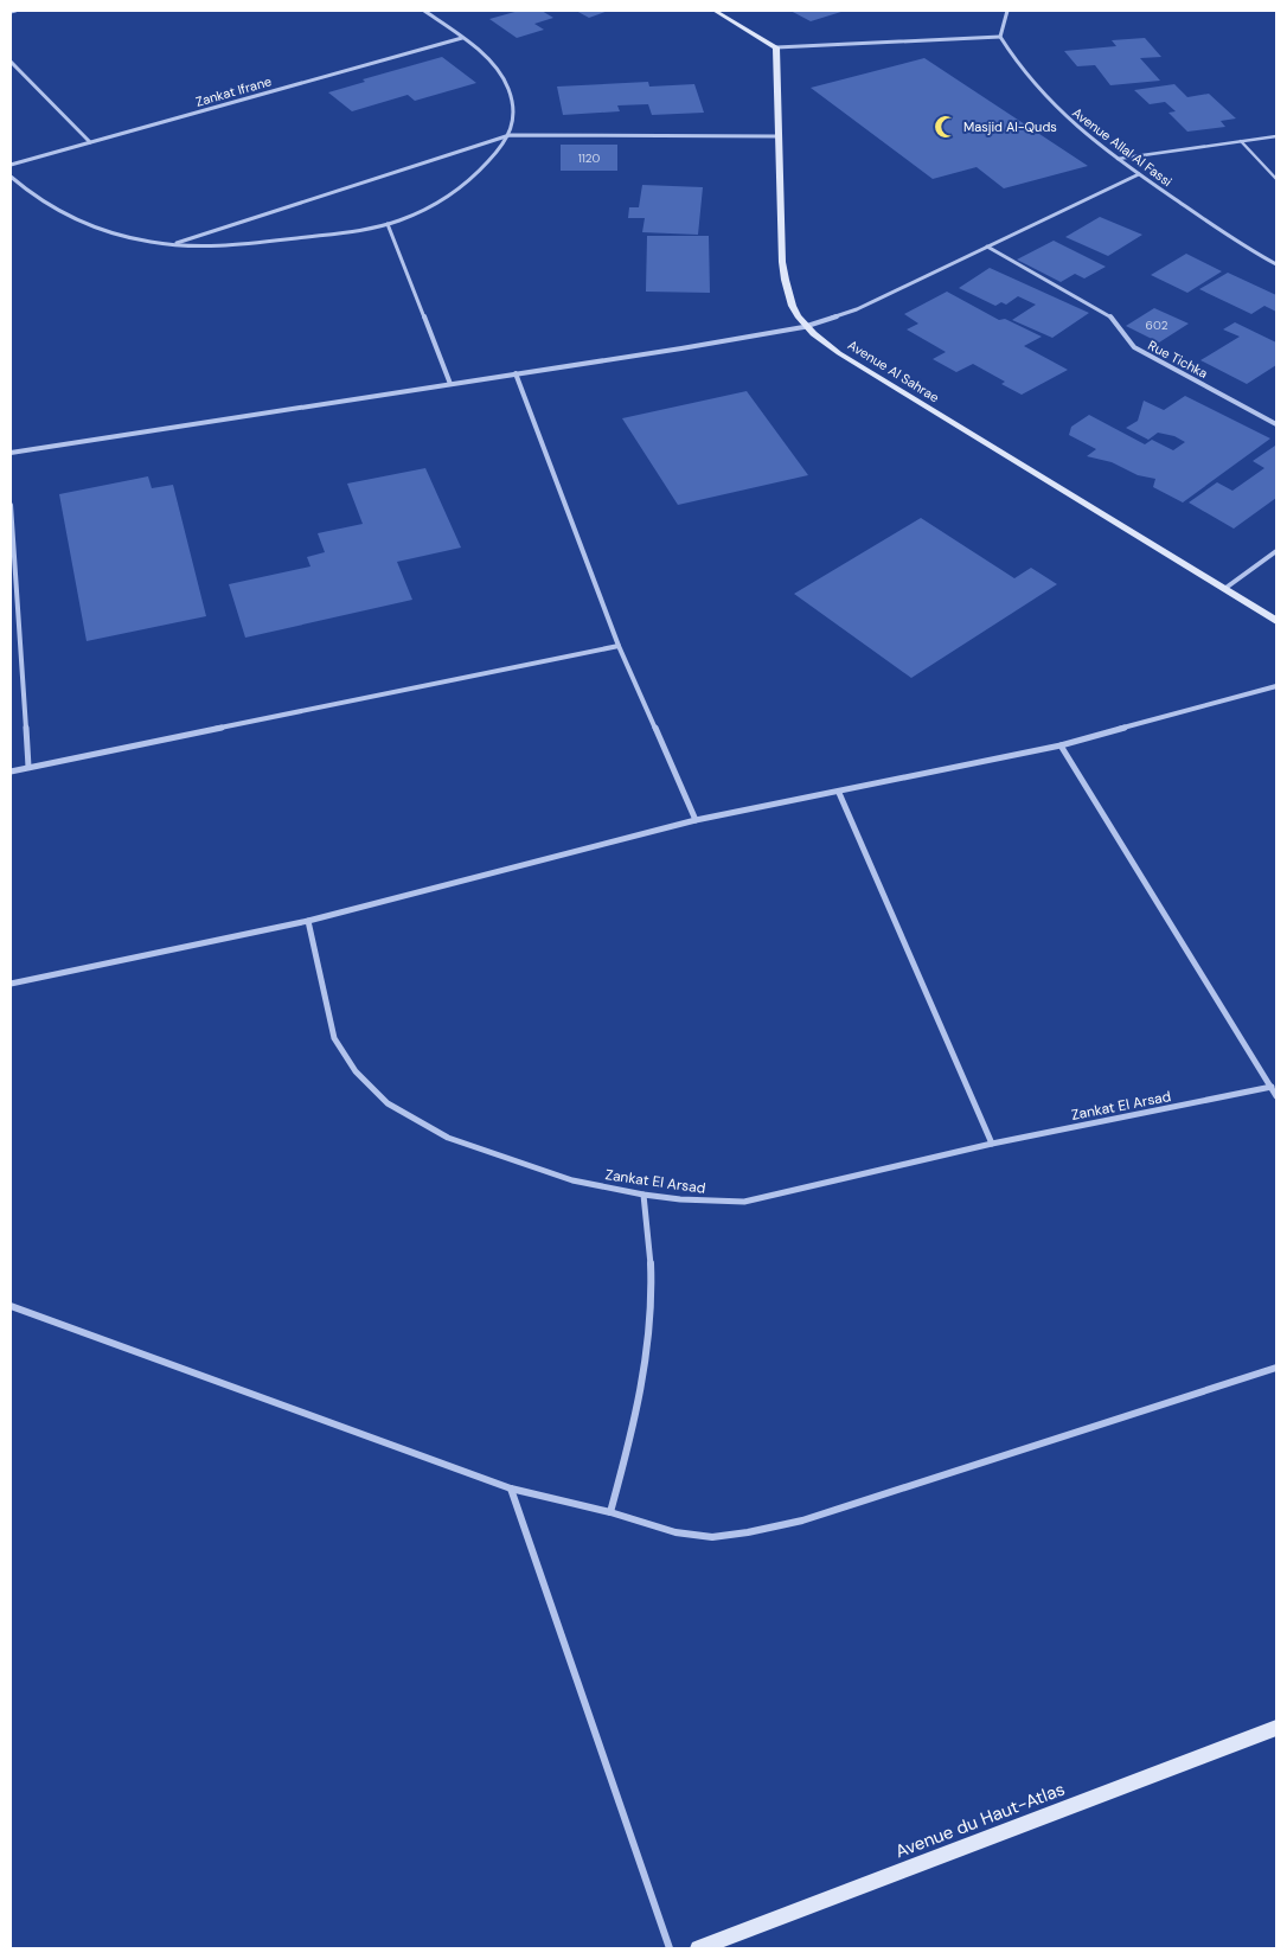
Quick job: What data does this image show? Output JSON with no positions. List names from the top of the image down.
{
  "streets": {
    "street": [
      "Zankat Ifrane",
      "Avenue Allal Al Fassi",
      "Rue Tichka",
      "Avenue Al Sahrae",
      "Zankat El Arsad",
      "Avenue du Haut-Atlas"
    ]
  },
  "places": {
    "mosque": ["Masjid Al-Quds"]
  },
  "house_numbers": ["1120", "602"]
}
